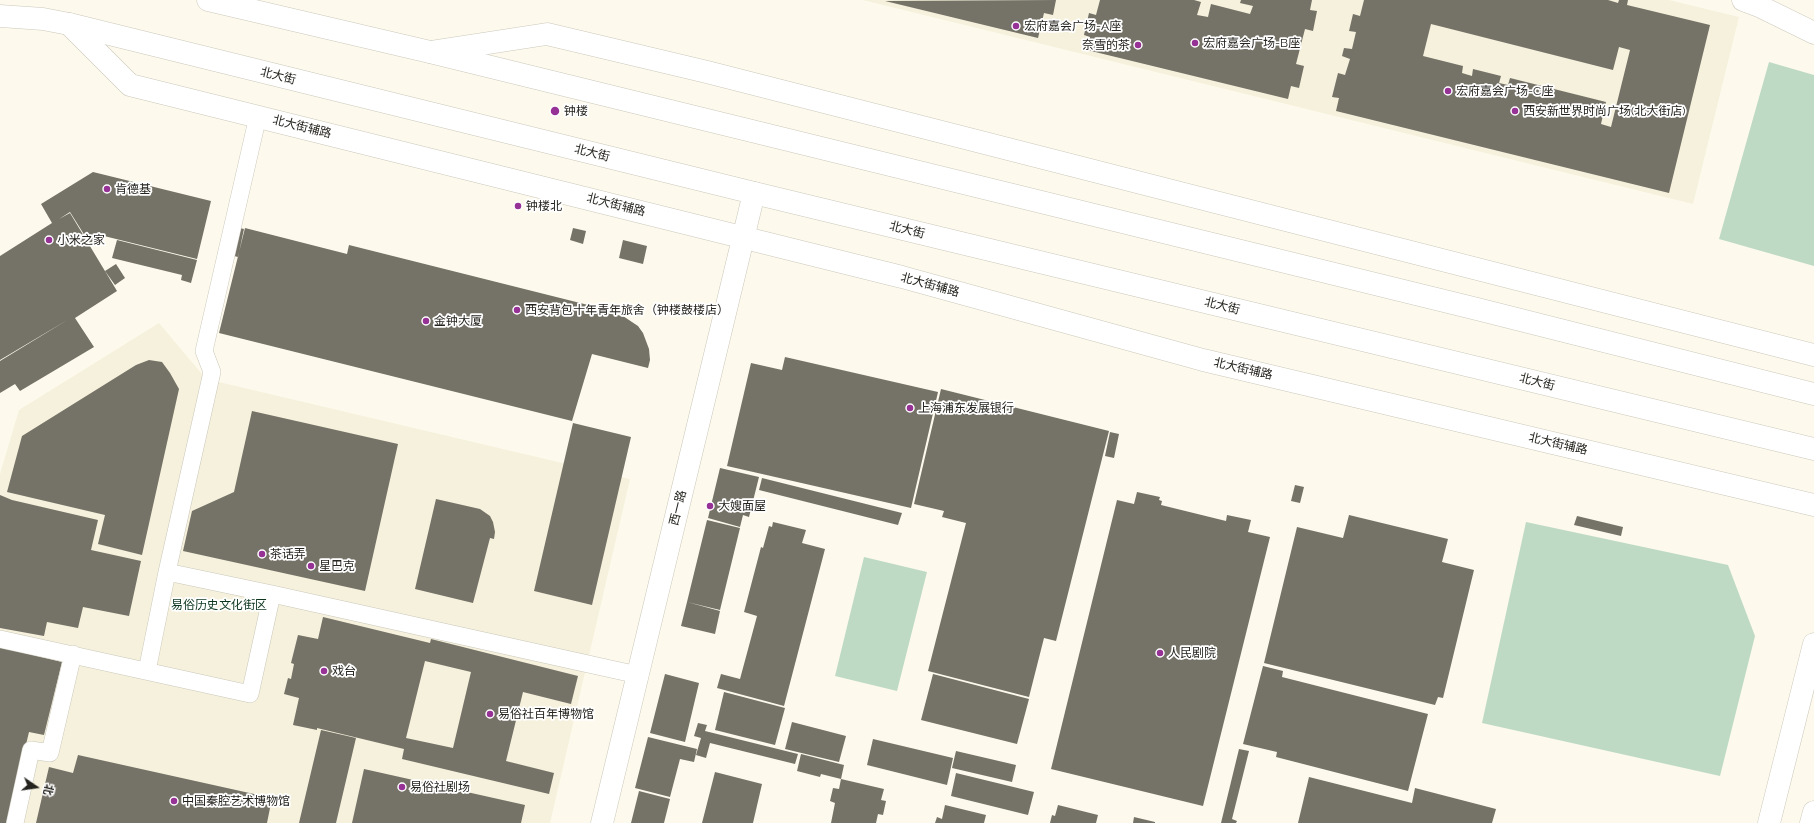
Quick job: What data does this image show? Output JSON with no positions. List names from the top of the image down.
{
  "streets": {
    "street": ["北大街", "北大街辅路", "西一路"]
  },
  "crossings": [
    ["北大街", "北大街辅路"],
    ["北大街", "西一路"],
    ["北大街辅路", "西一路"]
  ],
  "parks": ["易俗历史文化街区"],
  "places": [
    "宏府嘉会广场-A座",
    "宏府嘉会广场-B座",
    "奈雪的茶",
    "宏府嘉会广场-C座",
    "钟楼",
    "西安新世界时尚广场(北大街店)",
    "肯德基",
    "钟楼北",
    "小米之家",
    "西安背包十年青年旅舍（钟楼鼓楼店）",
    "金钟大厦",
    "上海浦东发展银行",
    "大嫂面屋",
    "茶话弄",
    "星巴克",
    "人民剧院",
    "戏台",
    "易俗社百年博物馆",
    "易俗社剧场",
    "中国秦腔艺术博物馆"
  ],
  "north": "right"
}
